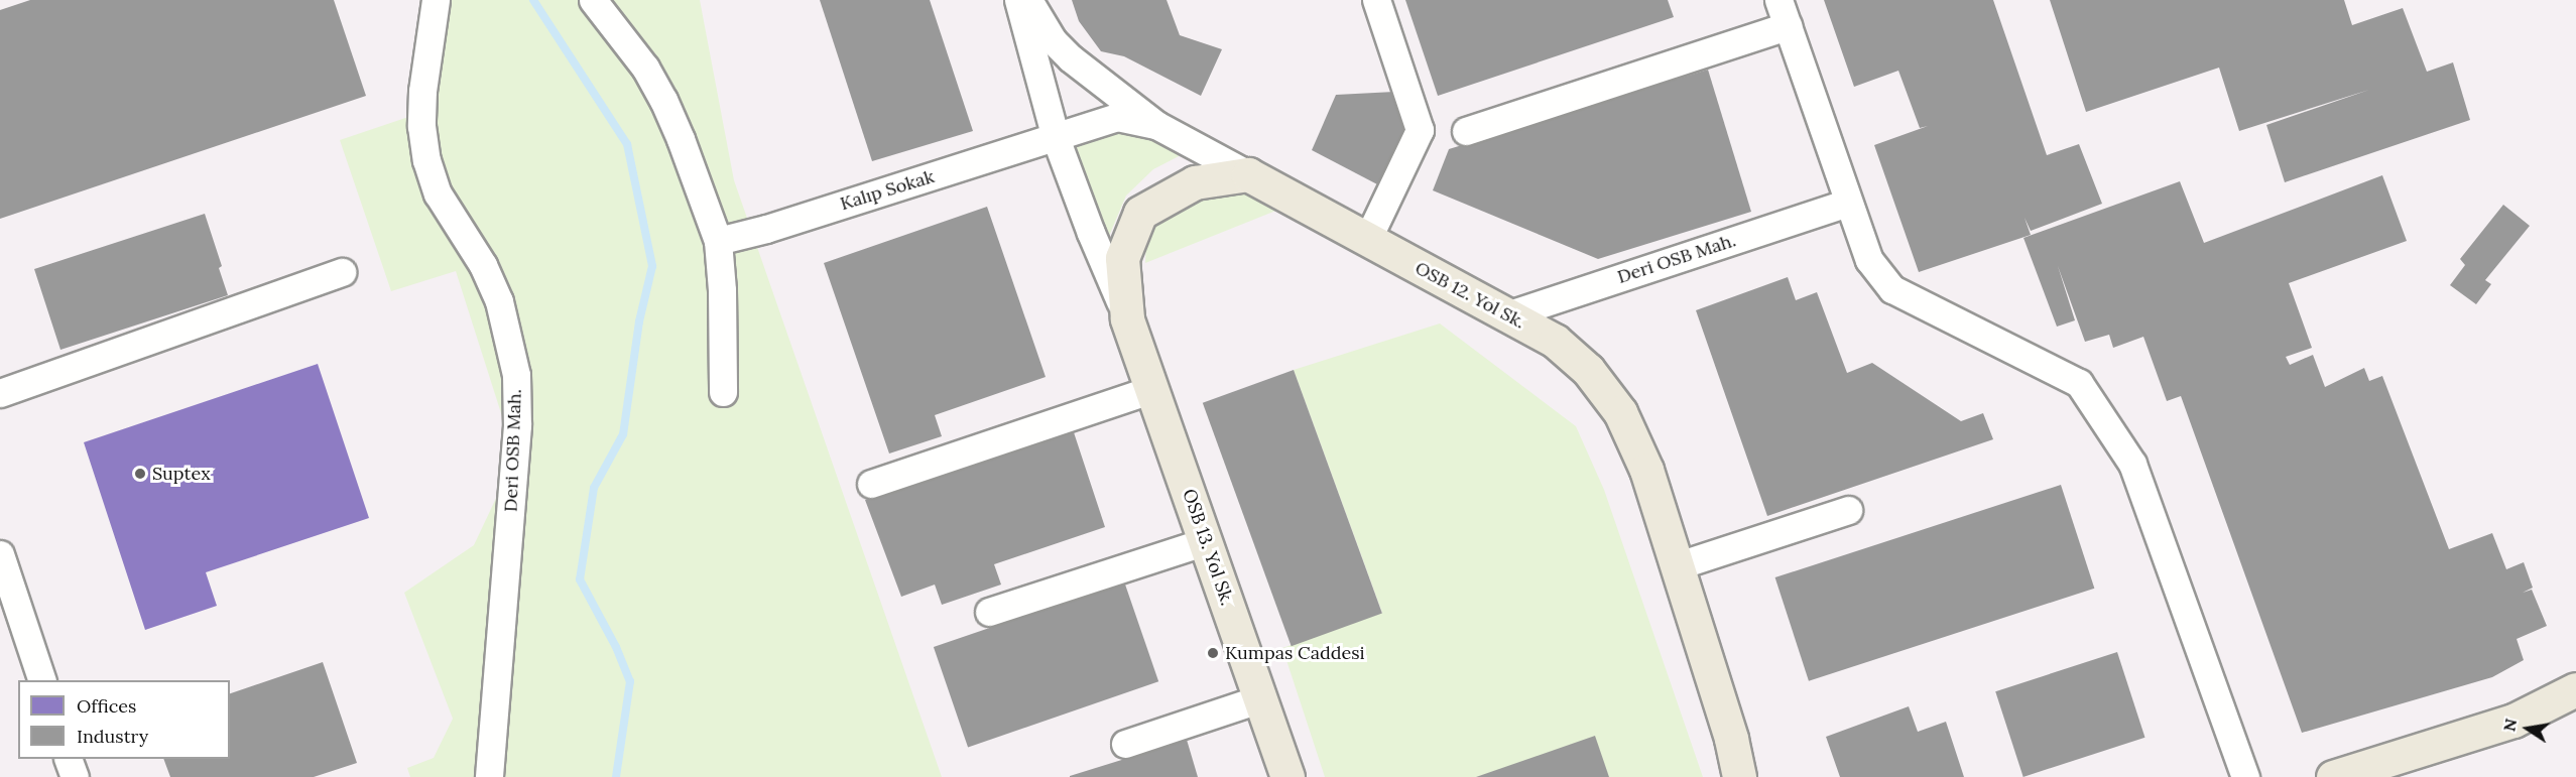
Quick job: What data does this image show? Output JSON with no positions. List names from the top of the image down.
{
  "streets": {
    "main road": ["OSB 12. Yol Sk.", "OSB 13. Yol Sk."],
    "street": ["Kalıp Sokak", "Deri OSB Mah."]
  },
  "crossings": [
    ["Kalıp Sokak", "OSB 12. Yol Sk."],
    ["Deri OSB Mah.", "OSB 12. Yol Sk."],
    ["OSB 12. Yol Sk.", "OSB 13. Yol Sk."]
  ],
  "places": ["Suptex", "Kumpas Caddesi"],
  "legend": ["Offices", "Industry"],
  "north": "left"
}
